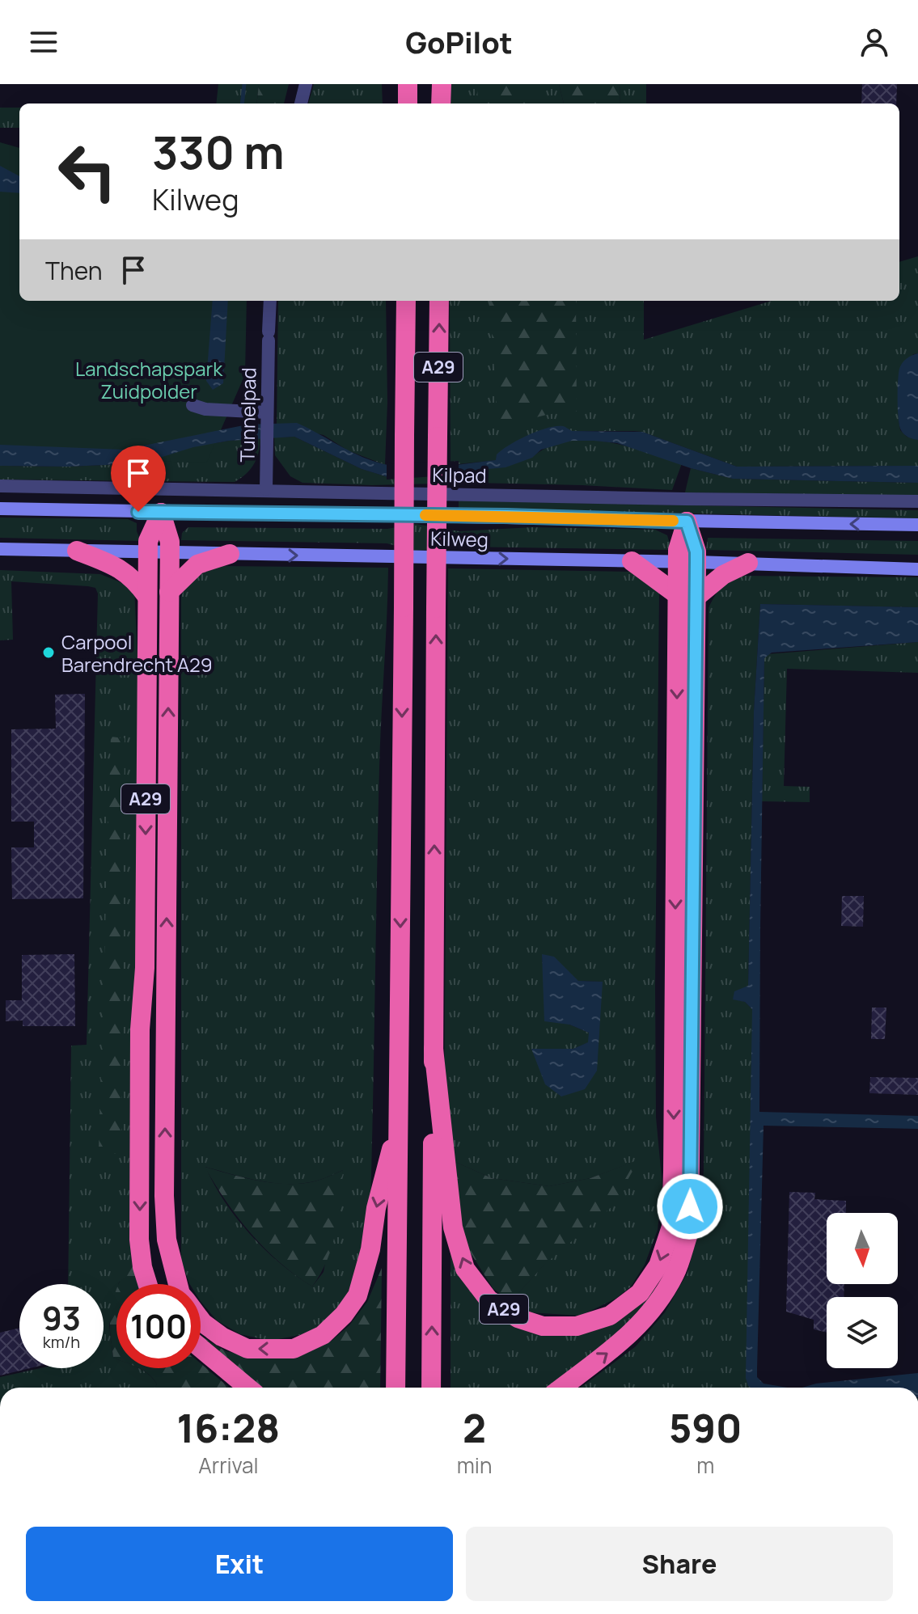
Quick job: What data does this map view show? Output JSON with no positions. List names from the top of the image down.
{
  "streets": {
    "highway": ["A29"],
    "main road": ["Kilweg"],
    "street": ["Tunnelpad", "Kilpad"]
  },
  "crossings": [
    ["A29", "Kilweg"],
    ["Tunnelpad", "Kilpad"]
  ],
  "parks": ["Landschapspark Zuidpolder"],
  "places": ["Carpool Barendrecht A29"],
  "north": "bottom",
  "page": {
    "header": "GoPilot",
    "turn": ["330 m", "Kilweg"],
    "then": "Then",
    "speed": "93 km/h",
    "limit": "100",
    "eta": [
      "16:28",
      "Arrival",
      "2",
      "min",
      "590",
      "m"
    ],
    "buttons": ["Exit", "Share"]
  }
}
